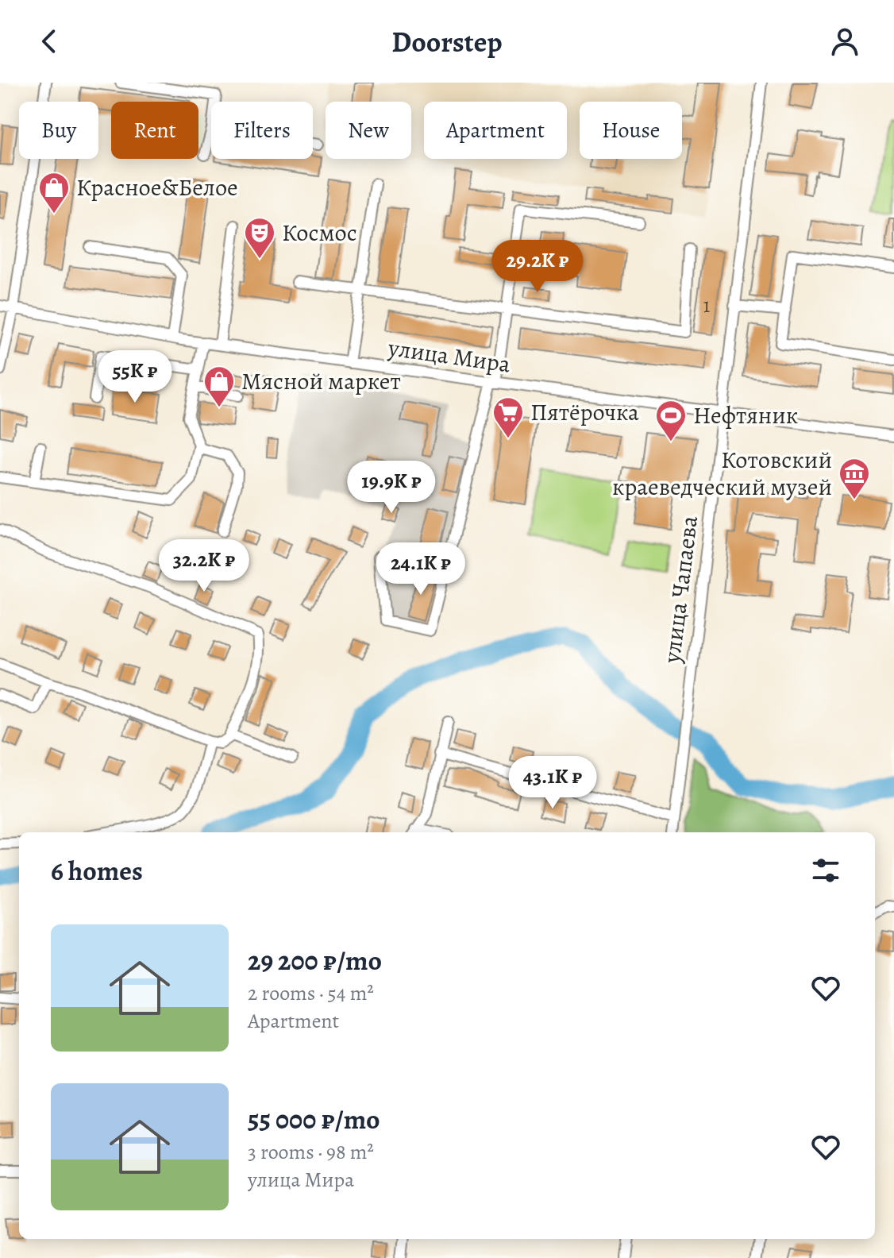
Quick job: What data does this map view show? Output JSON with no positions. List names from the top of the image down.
{
  "streets": {
    "street": ["улица Мира", "улица Чапаева"]
  },
  "crossings": [
    ["улица Мира", "улица Чапаева"]
  ],
  "places": {
    "shop": ["Красное&Белое", "Мясной маркет"],
    "theatre": ["Космос"],
    "supermarket": ["Пятёрочка"],
    "sports": ["Нефтяник"],
    "museum": ["Котовский краеведческий музей"]
  },
  "house_numbers": ["1"],
  "page": {
    "header": "Doorstep",
    "chip": [
      "Buy",
      "Rent",
      "Filters",
      "New",
      "Apartment",
      "House"
    ],
    "price": [
      "29.2K ₽",
      "55K ₽",
      "19.9K ₽",
      "32.2K ₽",
      "24.1K ₽",
      "43.1K ₽"
    ],
    "heading": "6 homes",
    "list": [
      {
        "name": "29 200 ₽/mo",
        "note": "2 rooms · 54 m² · Apartment"
      },
      {
        "name": "55 000 ₽/mo",
        "note": "3 rooms · 98 m² · улица Мира"
      }
    ]
  }
}
